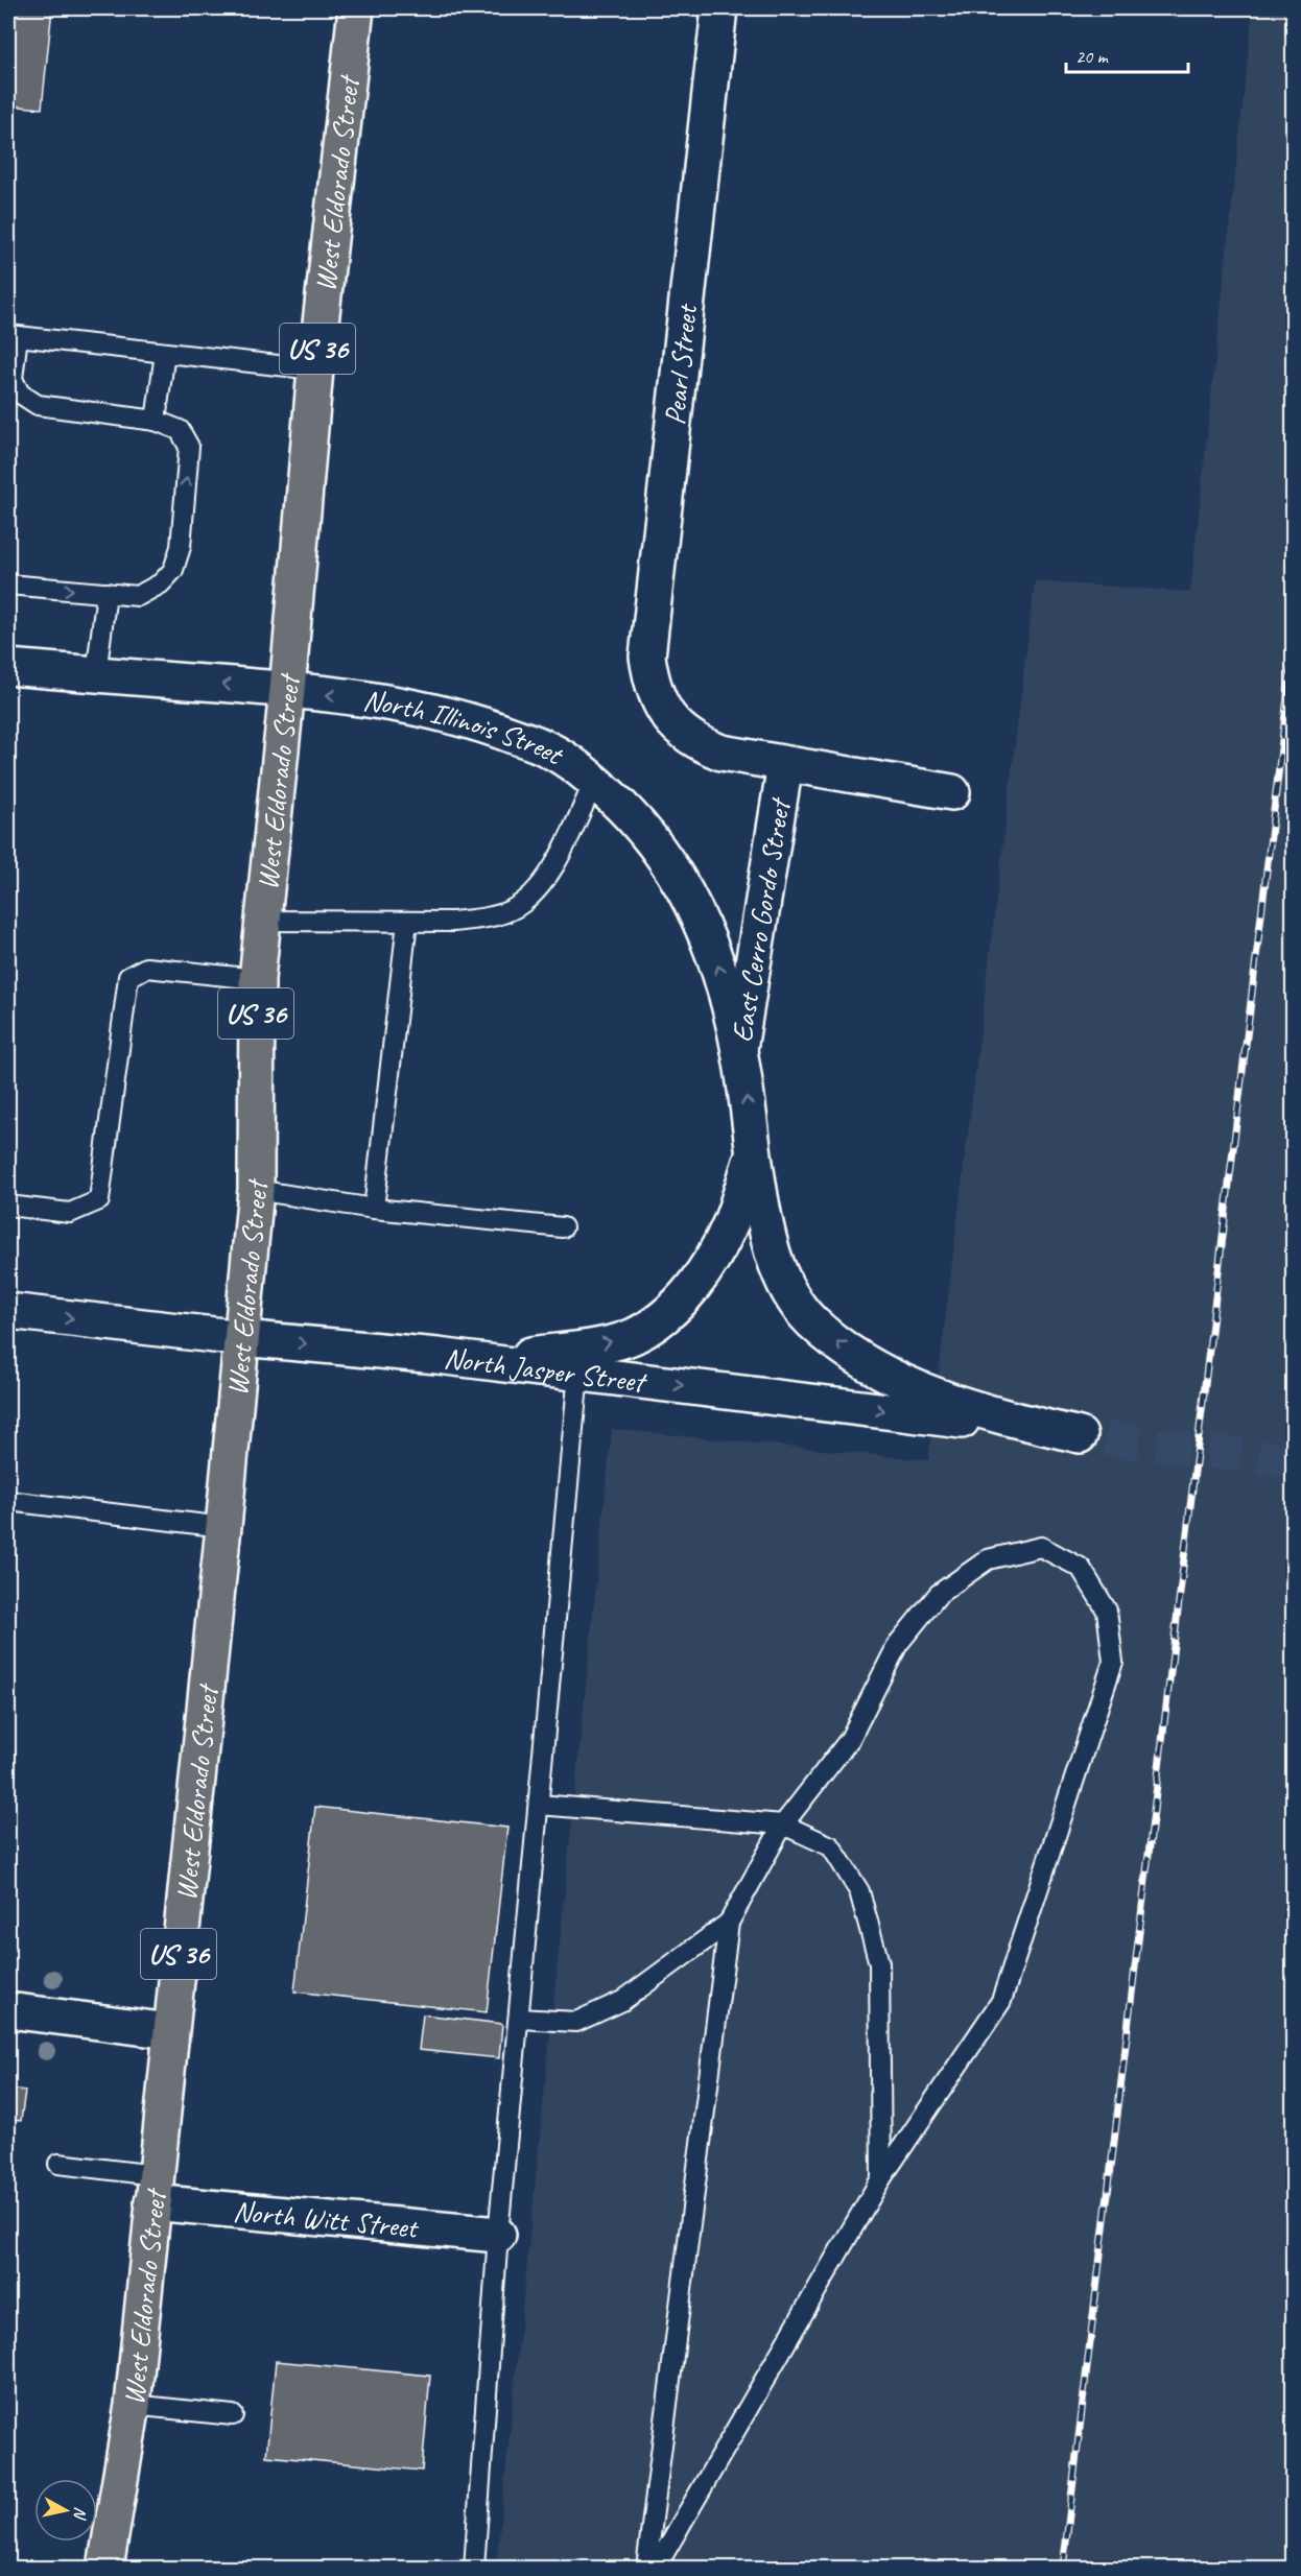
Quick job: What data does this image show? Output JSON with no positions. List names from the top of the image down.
{
  "streets": {
    "main road": ["West Eldorado Street", "US 36"],
    "street": [
      "Pearl Street",
      "North Illinois Street",
      "East Cerro Gordo Street",
      "North Jasper Street",
      "North Witt Street"
    ]
  },
  "crossings": [
    ["West Eldorado Street", "North Illinois Street"],
    ["West Eldorado Street", "North Jasper Street"],
    ["West Eldorado Street", "North Witt Street"],
    ["Pearl Street", "East Cerro Gordo Street"],
    ["North Illinois Street", "East Cerro Gordo Street"],
    ["East Cerro Gordo Street", "North Jasper Street"]
  ],
  "one_way": ["North Illinois Street"],
  "scale_bar": "20 m",
  "north": "right"
}
